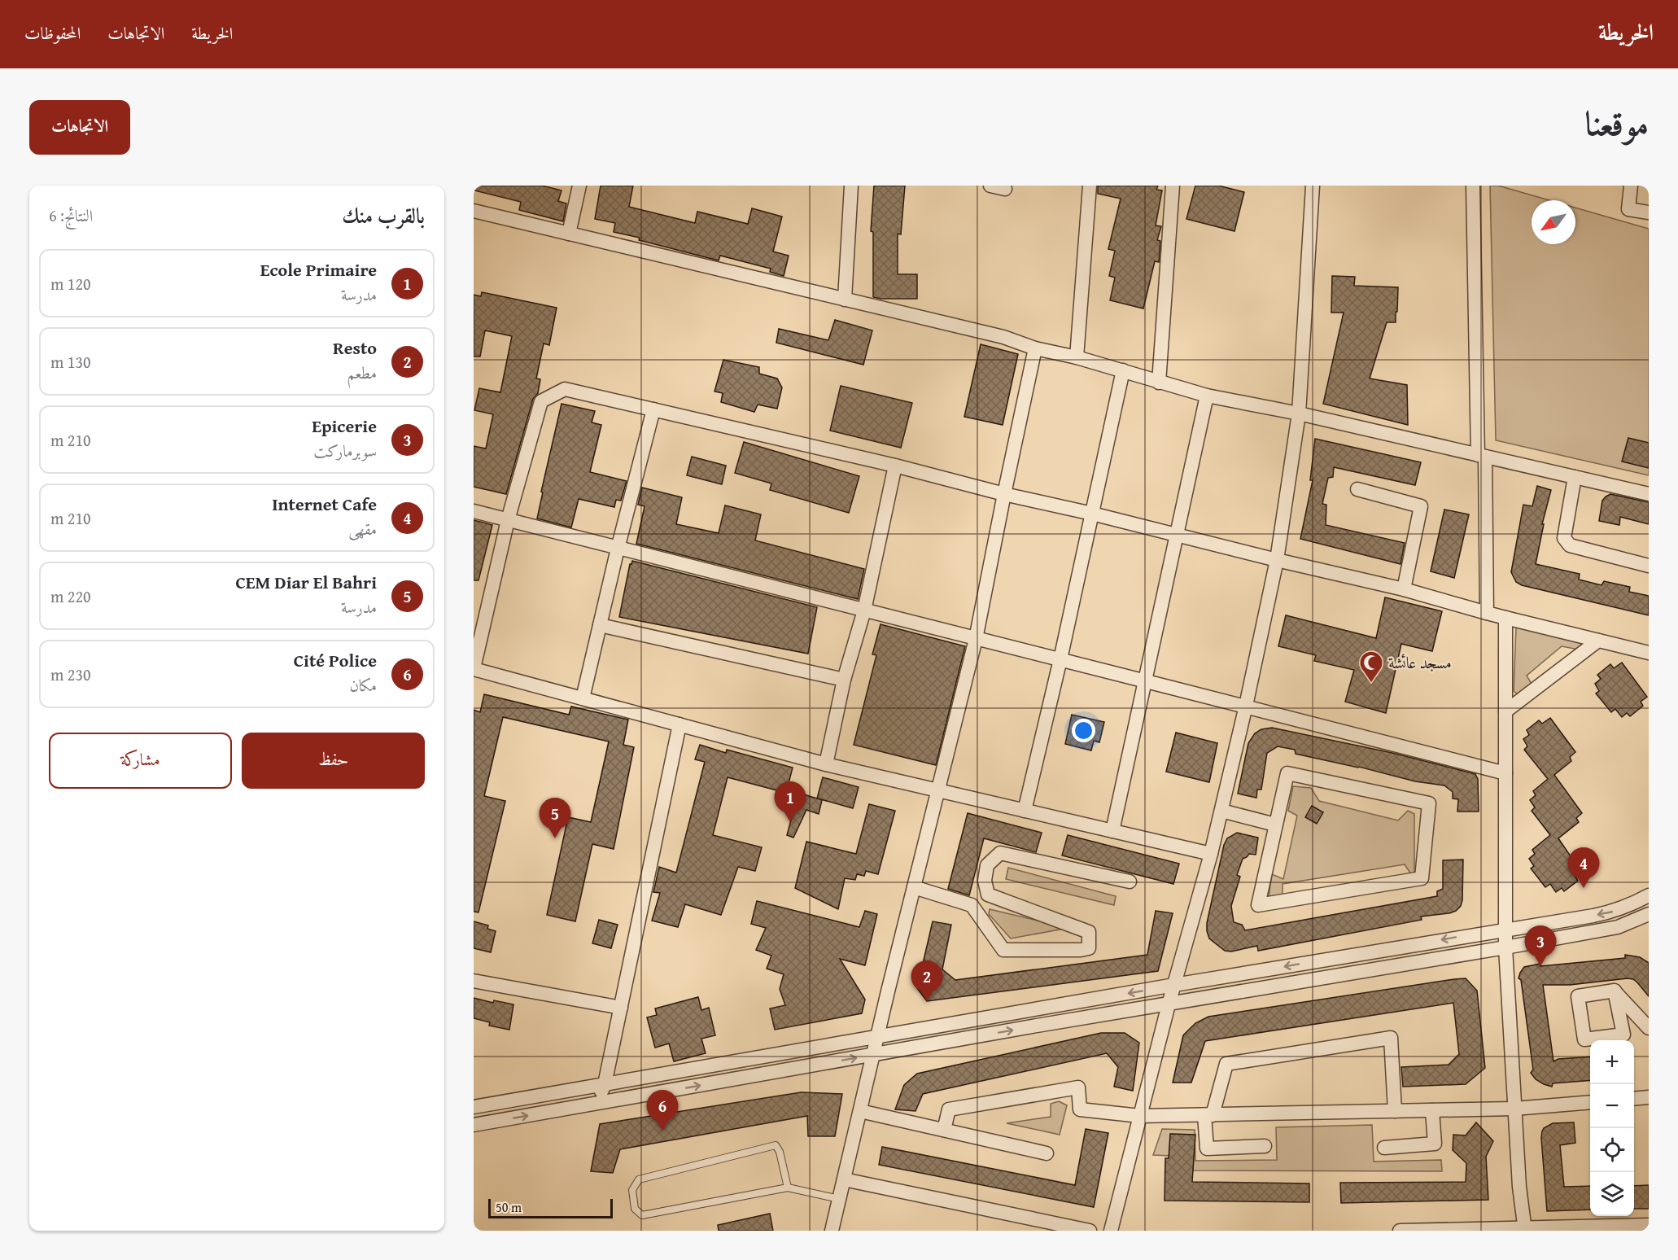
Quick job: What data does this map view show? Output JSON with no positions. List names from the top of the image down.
{
  "places": {
    "mosque": ["مسجد عائشة"]
  },
  "scale_bar": "50 m",
  "north": "bottom left",
  "page": {
    "header": "الخريطة",
    "nav": ["الخريطة", "الاتجاهات", "المحفوظات"],
    "title": "موقعنا",
    "buttons": [
      "الاتجاهات",
      ["حفظ", "مشاركة"]
    ],
    "heading": ["بالقرب منك", "النتائج: 6"],
    "list": [
      {
        "mark": "1",
        "name": "Ecole Primaire",
        "note": "مدرسة",
        "value": "120 m"
      },
      {
        "mark": "2",
        "name": "Resto",
        "note": "مطعم",
        "value": "130 m"
      },
      {
        "mark": "3",
        "name": "Epicerie",
        "note": "سوبرماركت",
        "value": "210 m"
      },
      {
        "mark": "4",
        "name": "Internet Cafe",
        "note": "مقهى",
        "value": "210 m"
      },
      {
        "mark": "5",
        "name": "CEM Diar El Bahri",
        "note": "مدرسة",
        "value": "220 m"
      },
      {
        "mark": "6",
        "name": "Cité Police",
        "note": "مكان",
        "value": "230 m"
      }
    ],
    "pins": [
      "1",
      "5",
      "4",
      "3",
      "2",
      "6"
    ],
    "map_buttons": ["+", "−"],
    "scale": "50 m"
  }
}
